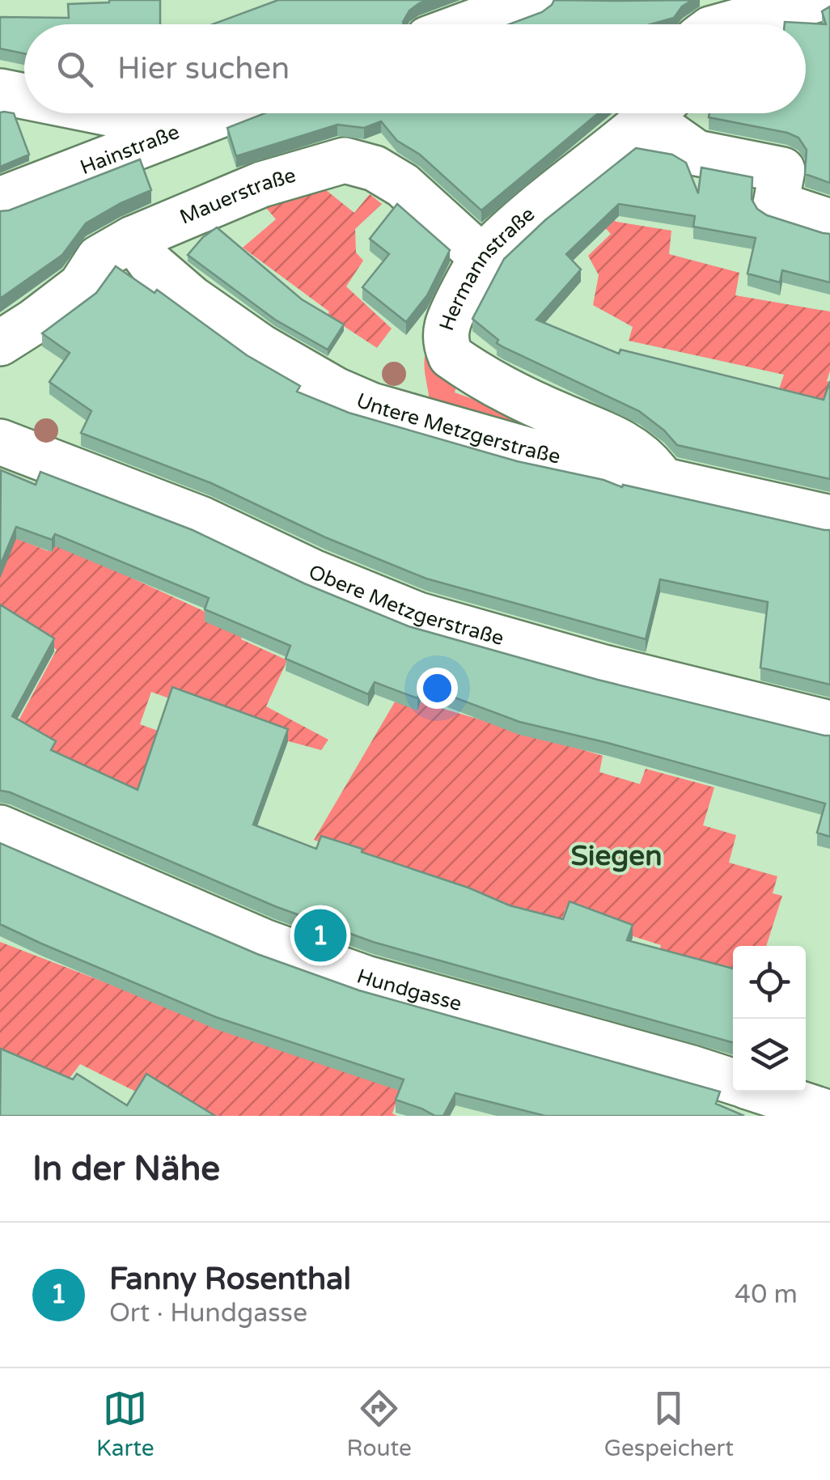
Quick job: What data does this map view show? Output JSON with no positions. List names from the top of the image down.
{
  "streets": {
    "street": [
      "Hainstraße",
      "Mauerstraße",
      "Hermannstraße",
      "Untere Metzgerstraße",
      "Obere Metzgerstraße",
      "Hundgasse"
    ]
  },
  "crossings": [
    ["Mauerstraße", "Hermannstraße"],
    ["Mauerstraße", "Untere Metzgerstraße"],
    ["Hermannstraße", "Untere Metzgerstraße"]
  ],
  "districts": ["Siegen"],
  "page": {
    "search": "Hier suchen",
    "pins": "1",
    "heading": "In der Nähe",
    "list": [
      {
        "mark": "1",
        "name": "Fanny Rosenthal",
        "note": "Ort · Hundgasse",
        "value": "40 m"
      }
    ],
    "nav": ["Karte", "Route", "Gespeichert"]
  }
}
